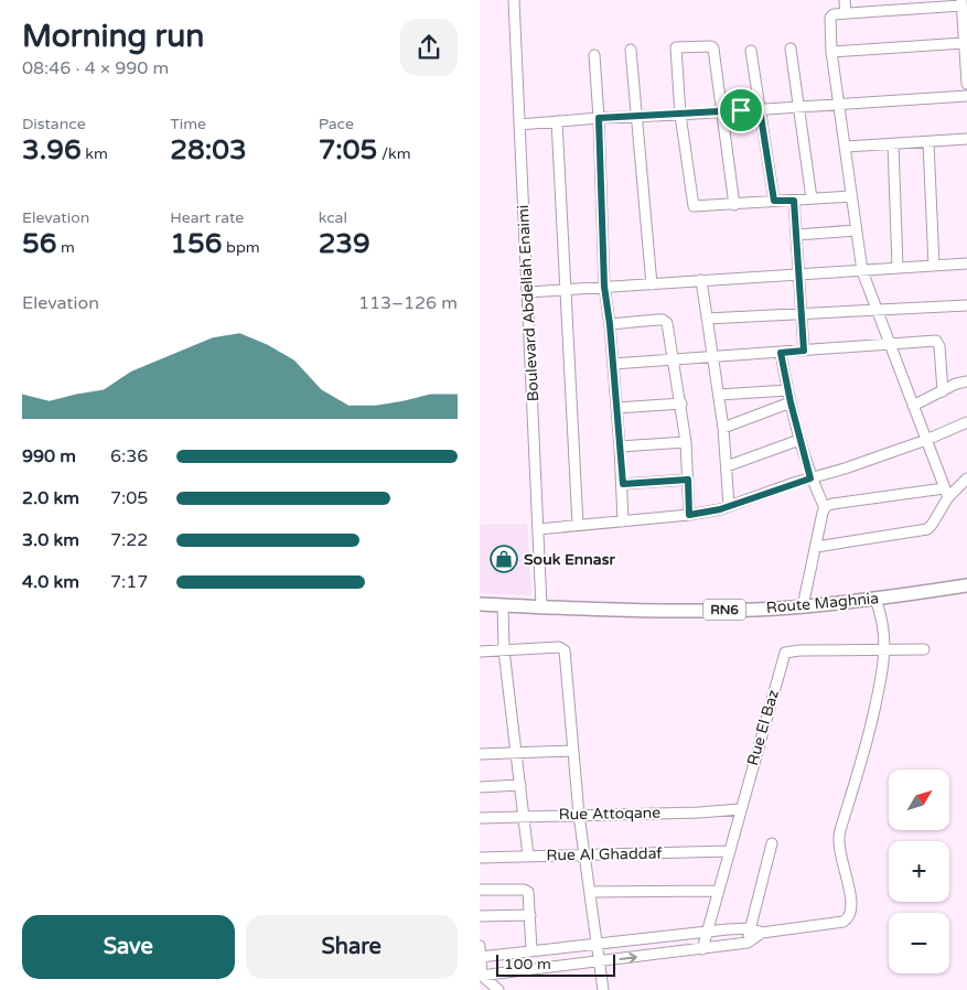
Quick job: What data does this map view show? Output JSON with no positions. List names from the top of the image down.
{
  "streets": {
    "main road": ["Route Maghnia", "RN6"],
    "street": [
      "Boulevard Abdellah Enaimi",
      "Rue El Baz",
      "Rue Attoqane",
      "Rue Al Ghaddaf"
    ]
  },
  "crossings": [
    ["Boulevard Abdellah Enaimi", "Route Maghnia"],
    ["Rue El Baz", "Rue Attoqane"],
    ["Rue El Baz", "Rue Al Ghaddaf"]
  ],
  "places": {
    "shop": ["Souk Ennasr"]
  },
  "scale_bar": "100 m",
  "north": "top right",
  "page": {
    "heading": ["Morning run", "08:46 · 4 × 990 m"],
    "stats": [
      ["Distance", "3.96 km"],
      ["Time", "28:03"],
      ["Pace", "7:05 /km"],
      ["Elevation", "56 m"],
      ["Heart rate", "156 bpm"],
      ["kcal", "239"]
    ],
    "chart": ["Elevation", "113–126 m"],
    "list": [
      {
        "name": "990 m",
        "note": "6:36"
      },
      {
        "name": "2.0 km",
        "note": "7:05"
      },
      {
        "name": "3.0 km",
        "note": "7:22"
      },
      {
        "name": "4.0 km",
        "note": "7:17"
      }
    ],
    "map_buttons": ["+", "−"],
    "buttons": ["Save", "Share"],
    "scale": "100 m"
  }
}
